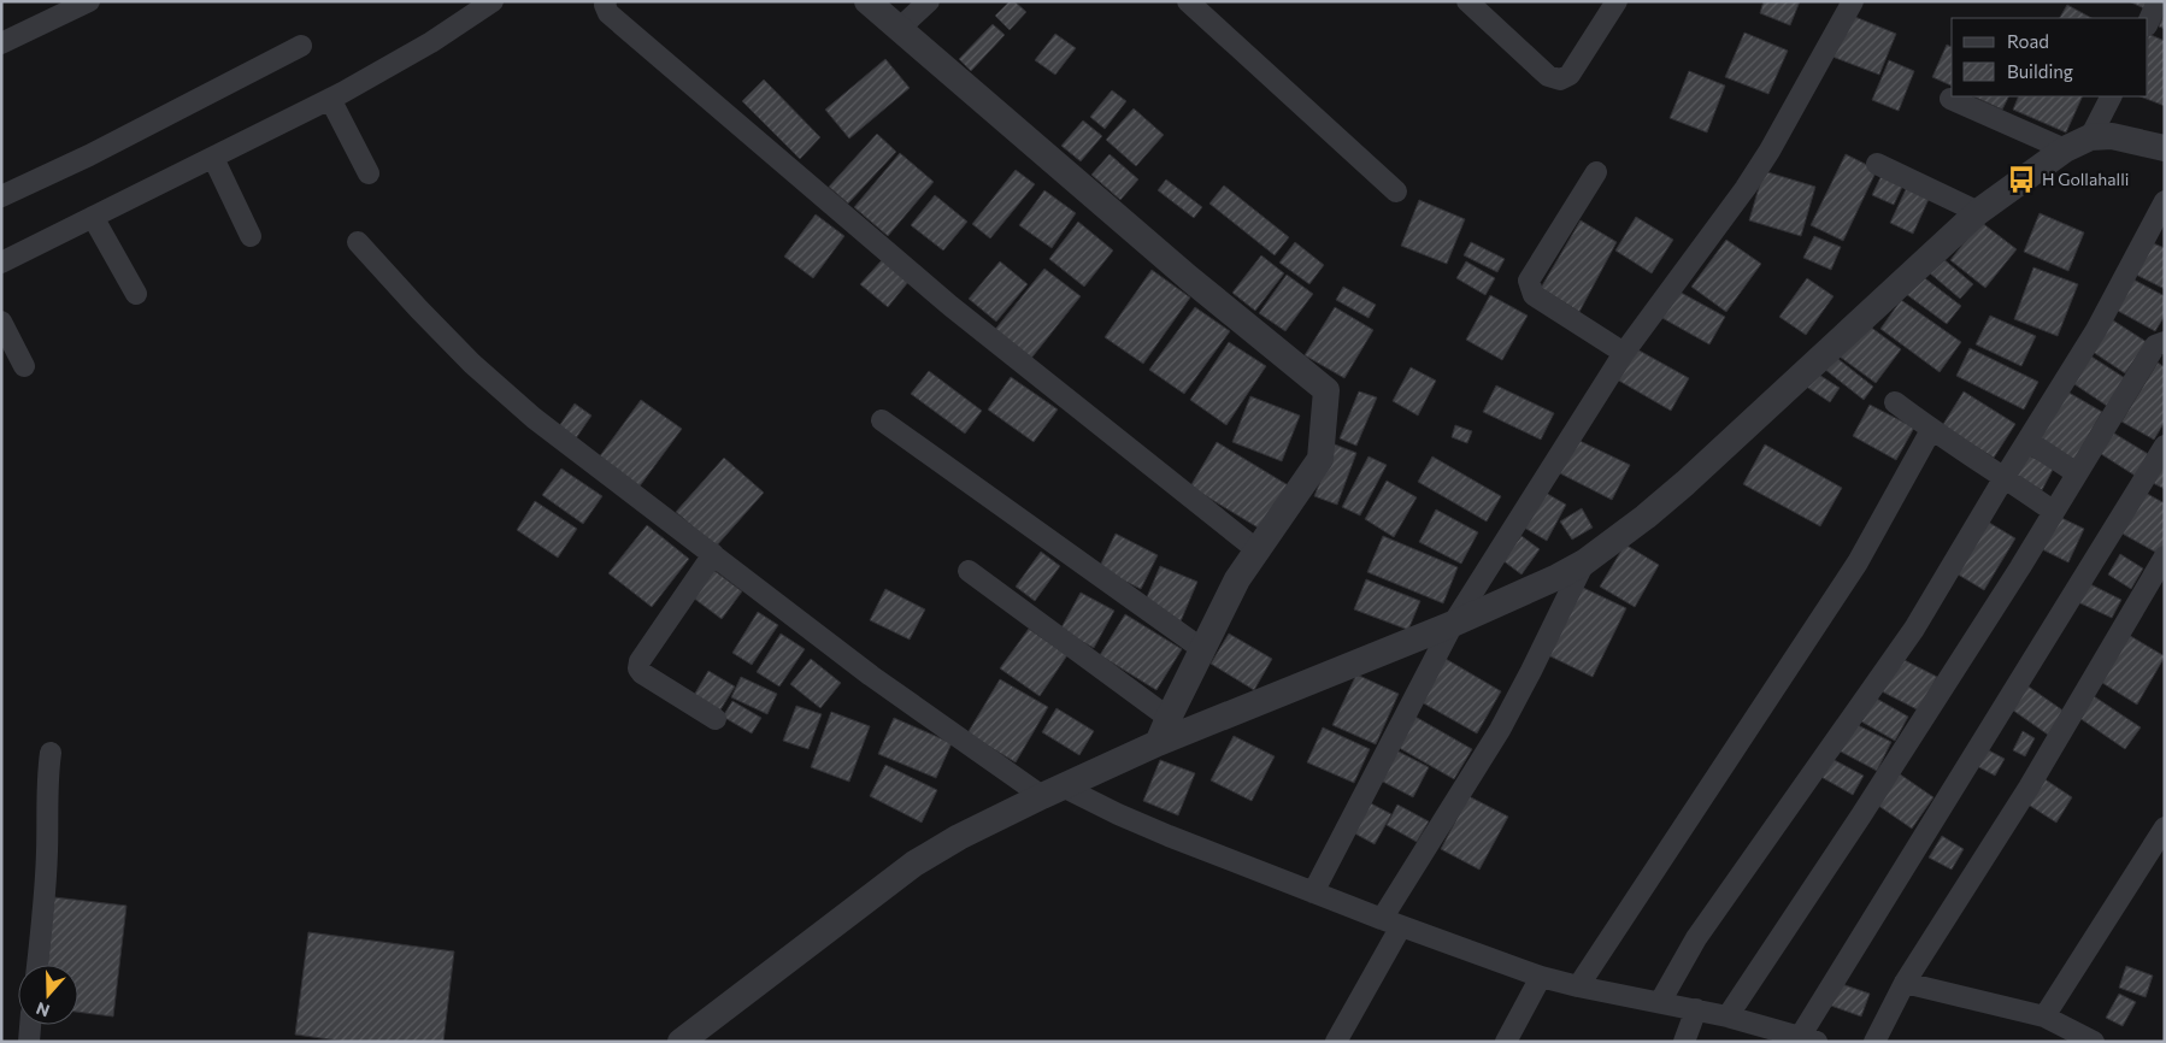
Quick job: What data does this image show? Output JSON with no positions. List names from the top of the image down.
{
  "places": {
    "bus stop": ["H Gollahalli"]
  },
  "legend": ["Road", "Building"],
  "north": "bottom"
}
